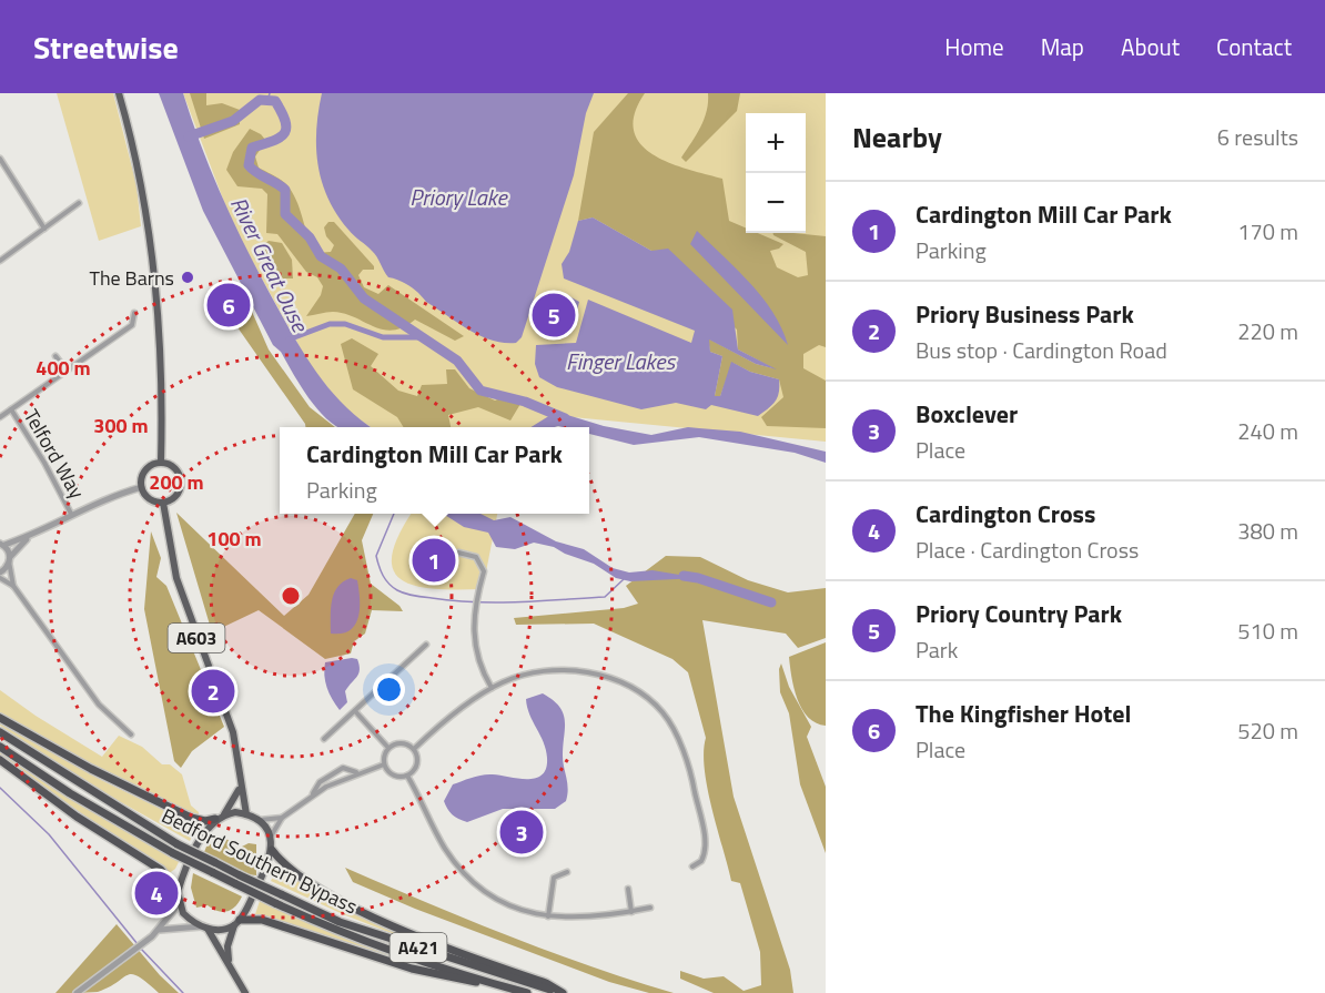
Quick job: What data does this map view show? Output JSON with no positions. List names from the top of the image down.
{
  "streets": {
    "highway": ["Bedford Southern Bypass", "A421"],
    "main road": ["A603"],
    "street": ["Telford Way"]
  },
  "water": ["Priory Lake", "River Great Ouse", "Finger Lakes"],
  "places": ["The Barns"],
  "page": {
    "header": "Streetwise",
    "nav": [
      "Home",
      "Map",
      "About",
      "Contact"
    ],
    "heading": ["Nearby", "6 results"],
    "map_buttons": ["+", "−"],
    "list": [
      {
        "mark": "1",
        "name": "Cardington Mill Car Park",
        "note": "Parking",
        "value": "170 m"
      },
      {
        "mark": "2",
        "name": "Priory Business Park",
        "note": "Bus stop · Cardington Road",
        "value": "220 m"
      },
      {
        "mark": "3",
        "name": "Boxclever",
        "note": "Place",
        "value": "240 m"
      },
      {
        "mark": "4",
        "name": "Cardington Cross",
        "note": "Place · Cardington Cross",
        "value": "380 m"
      },
      {
        "mark": "5",
        "name": "Priory Country Park",
        "note": "Park",
        "value": "510 m"
      },
      {
        "mark": "6",
        "name": "The Kingfisher Hotel",
        "note": "Place",
        "value": "520 m"
      }
    ],
    "pins": [
      "6",
      "5",
      "1",
      "2",
      "3",
      "4"
    ],
    "popup": ["Cardington Mill Car Park", "Parking"]
  },
  "rings": [
    "400 m",
    "300 m",
    "200 m",
    "100 m"
  ]
}
